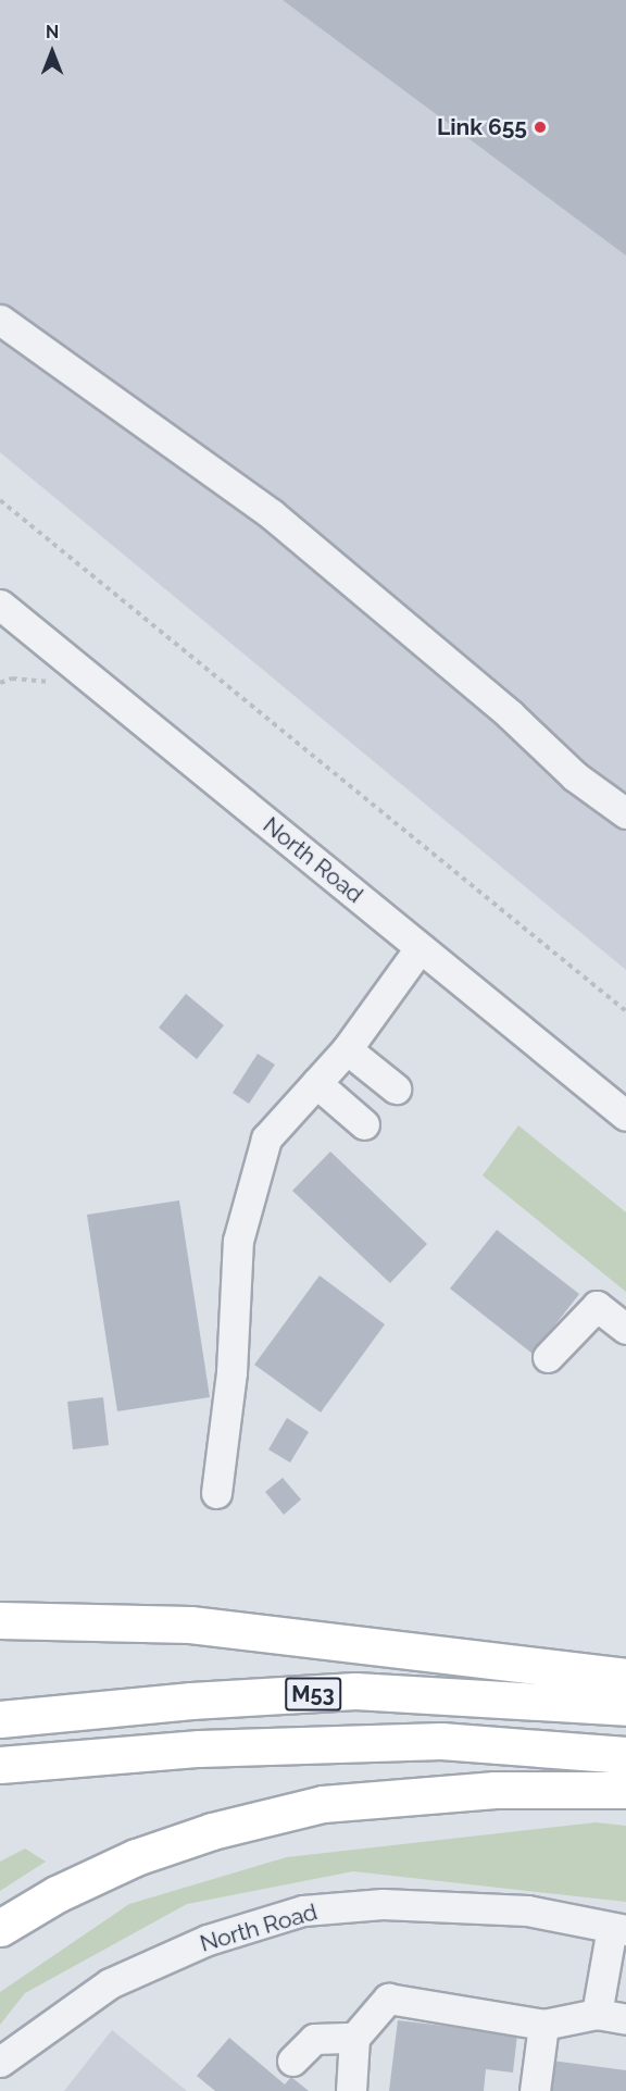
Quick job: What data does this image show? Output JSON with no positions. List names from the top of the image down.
{
  "streets": {
    "highway": ["M53"],
    "street": ["North Road"]
  },
  "places": ["Link 655"],
  "north": "top"
}
